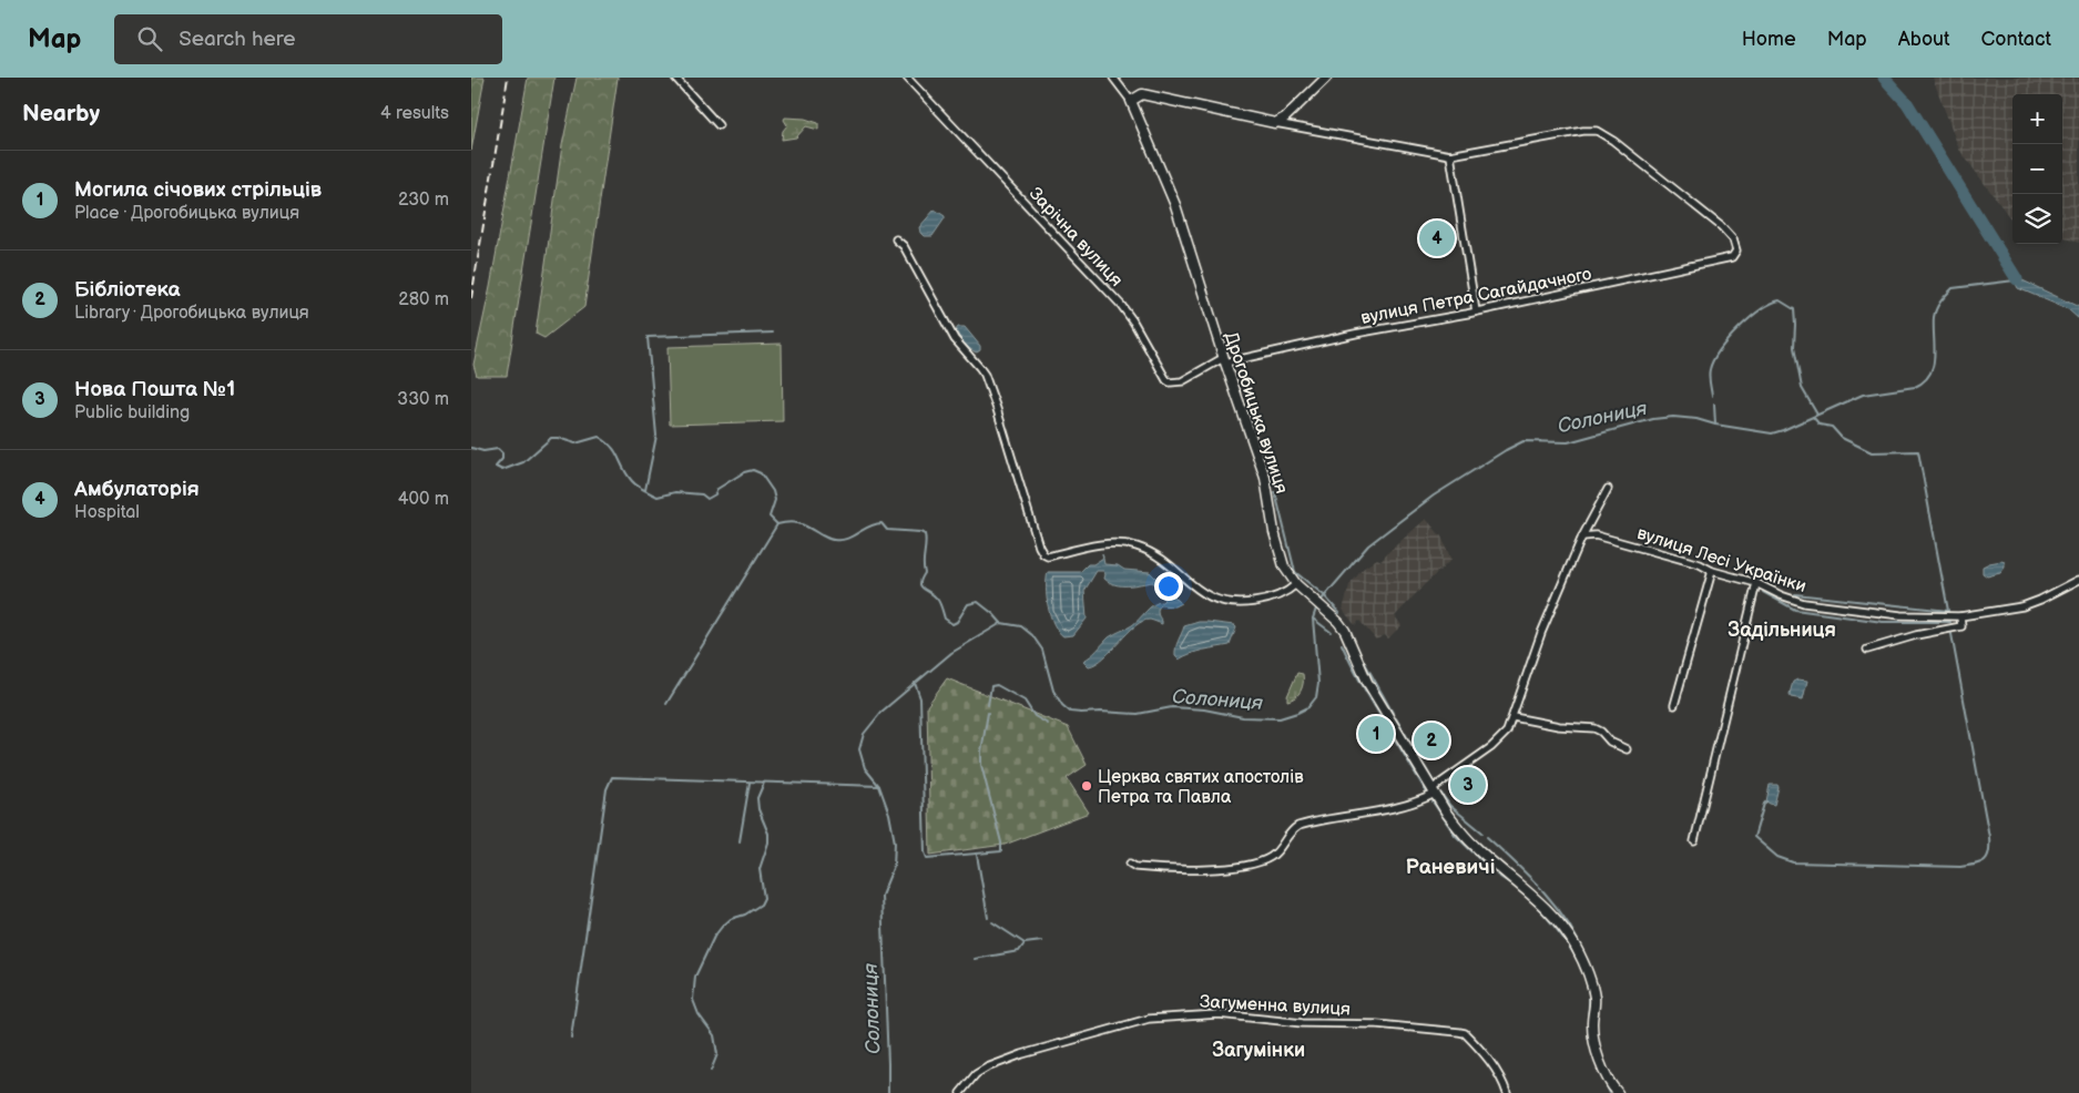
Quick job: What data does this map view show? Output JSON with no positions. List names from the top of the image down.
{
  "streets": {
    "street": [
      "Зарічна вулиця",
      "вулиця Петра Сагайдачного",
      "Дрогобицька вулиця",
      "вулиця Лесі Українки",
      "Загуменна вулиця"
    ]
  },
  "crossings": [
    ["Зарічна вулиця", "вулиця Петра Сагайдачного"],
    ["Зарічна вулиця", "Дрогобицька вулиця"],
    ["вулиця Петра Сагайдачного", "Дрогобицька вулиця"]
  ],
  "districts": ["Задільниця", "Раневичі", "Загумінки"],
  "water": ["Солониця"],
  "places": ["Церква святих апостолів Петра та Павла"],
  "page": {
    "header": "Map",
    "search": "Search here",
    "nav": [
      "Home",
      "Map",
      "About",
      "Contact"
    ],
    "heading": ["Nearby", "4 results"],
    "map_buttons": ["+", "−"],
    "list": [
      {
        "mark": "1",
        "name": "Могила січових стрільців",
        "note": "Place · Дрогобицька вулиця",
        "value": "230 m"
      },
      {
        "mark": "2",
        "name": "Бібліотека",
        "note": "Library · Дрогобицька вулиця",
        "value": "280 m"
      },
      {
        "mark": "3",
        "name": "Нова Пошта №1",
        "note": "Public building",
        "value": "330 m"
      },
      {
        "mark": "4",
        "name": "Амбулаторія",
        "note": "Hospital",
        "value": "400 m"
      }
    ],
    "pins": [
      "4",
      "1",
      "2",
      "3"
    ]
  }
}
